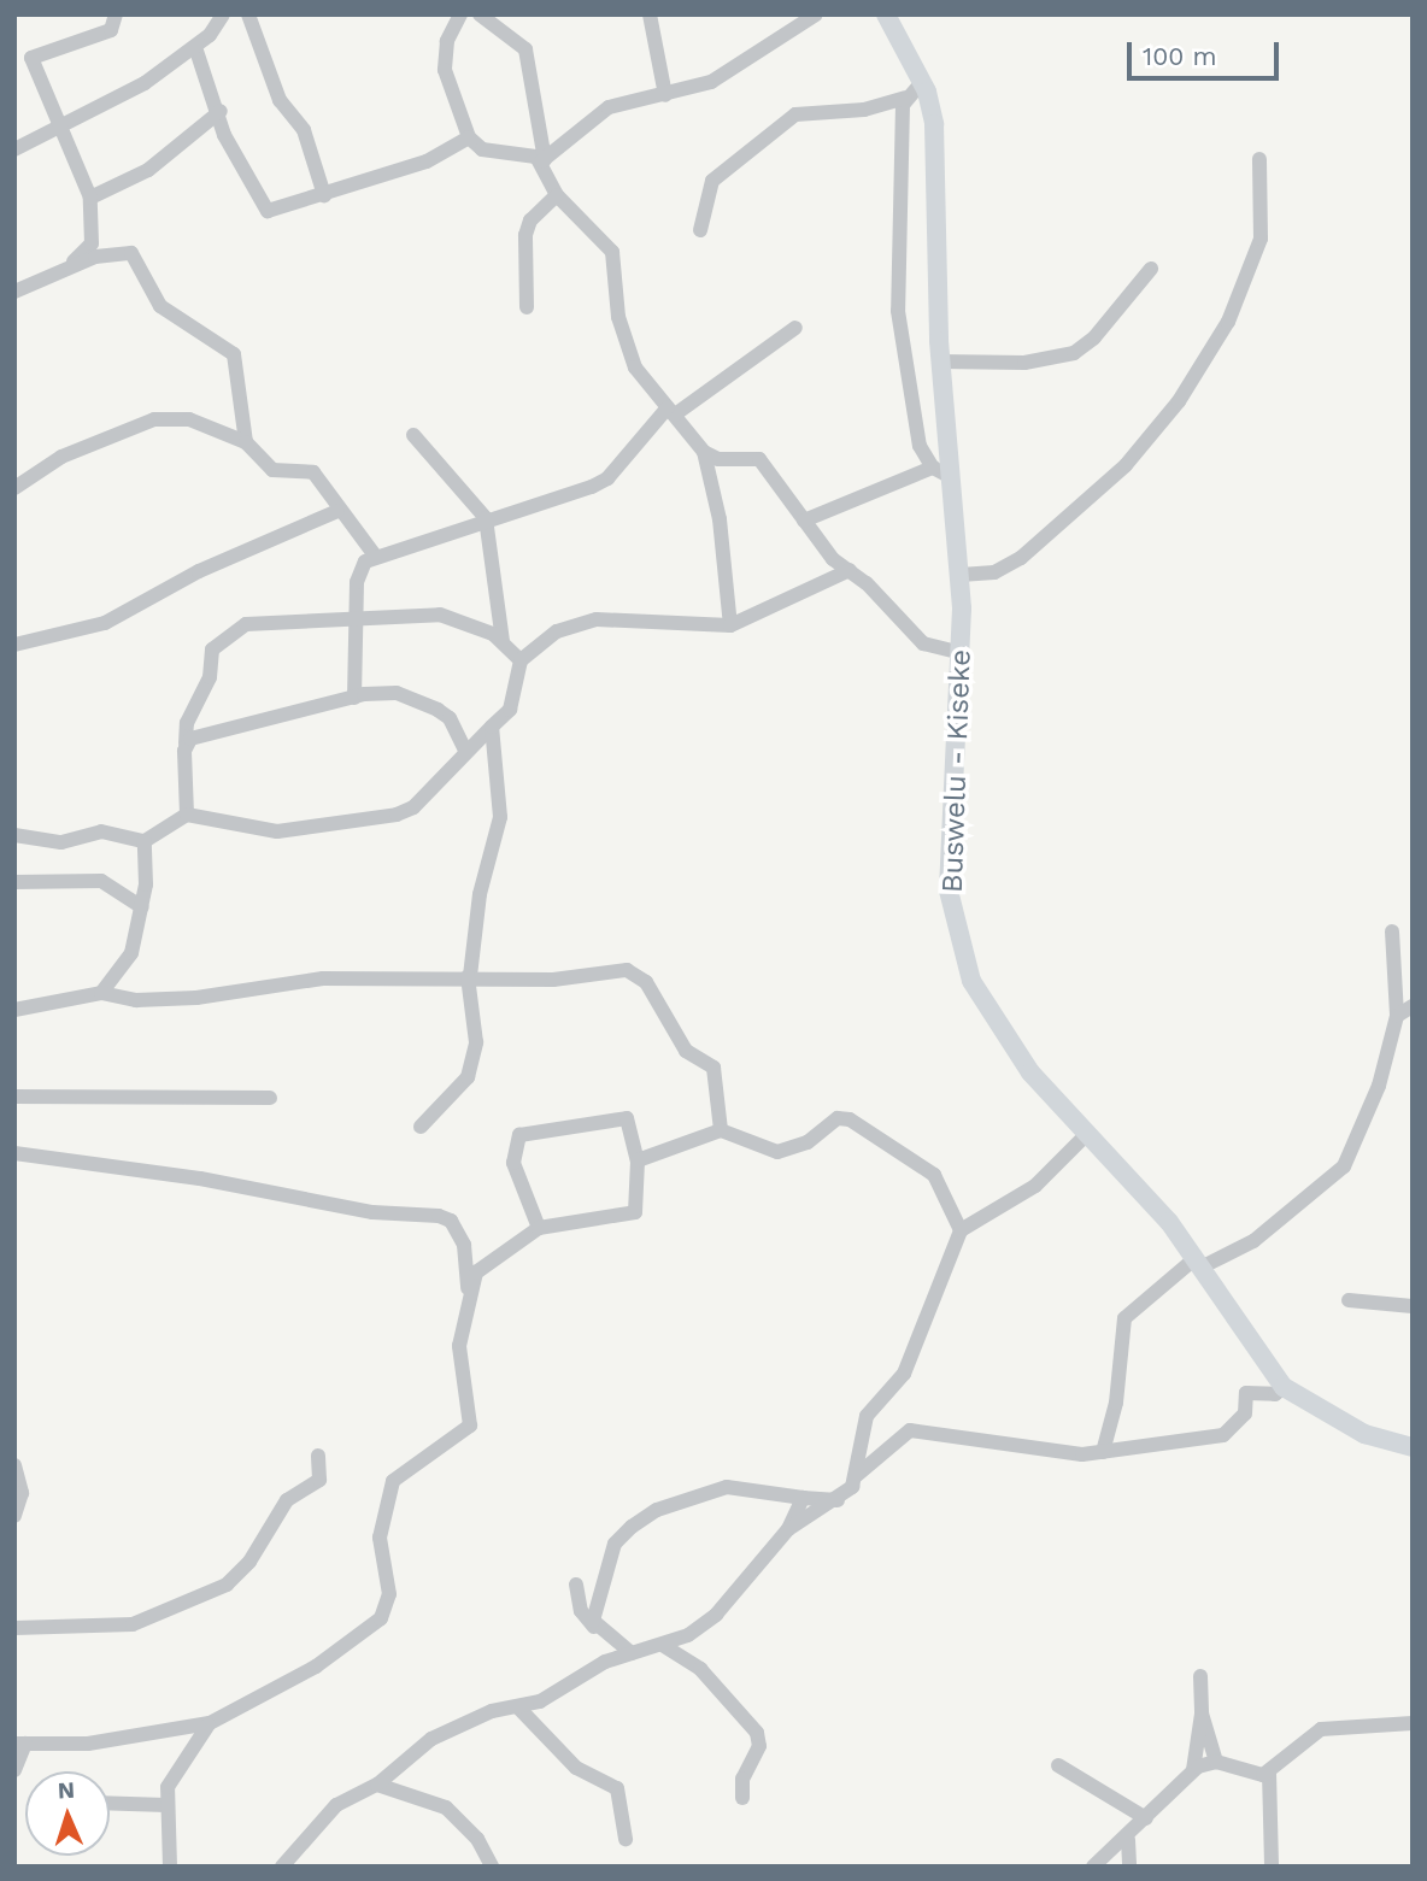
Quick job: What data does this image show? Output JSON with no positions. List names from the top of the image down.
{
  "streets": {
    "main road": ["Buswelu - Kiseke"]
  },
  "scale_bar": "100 m",
  "north": "top"
}
